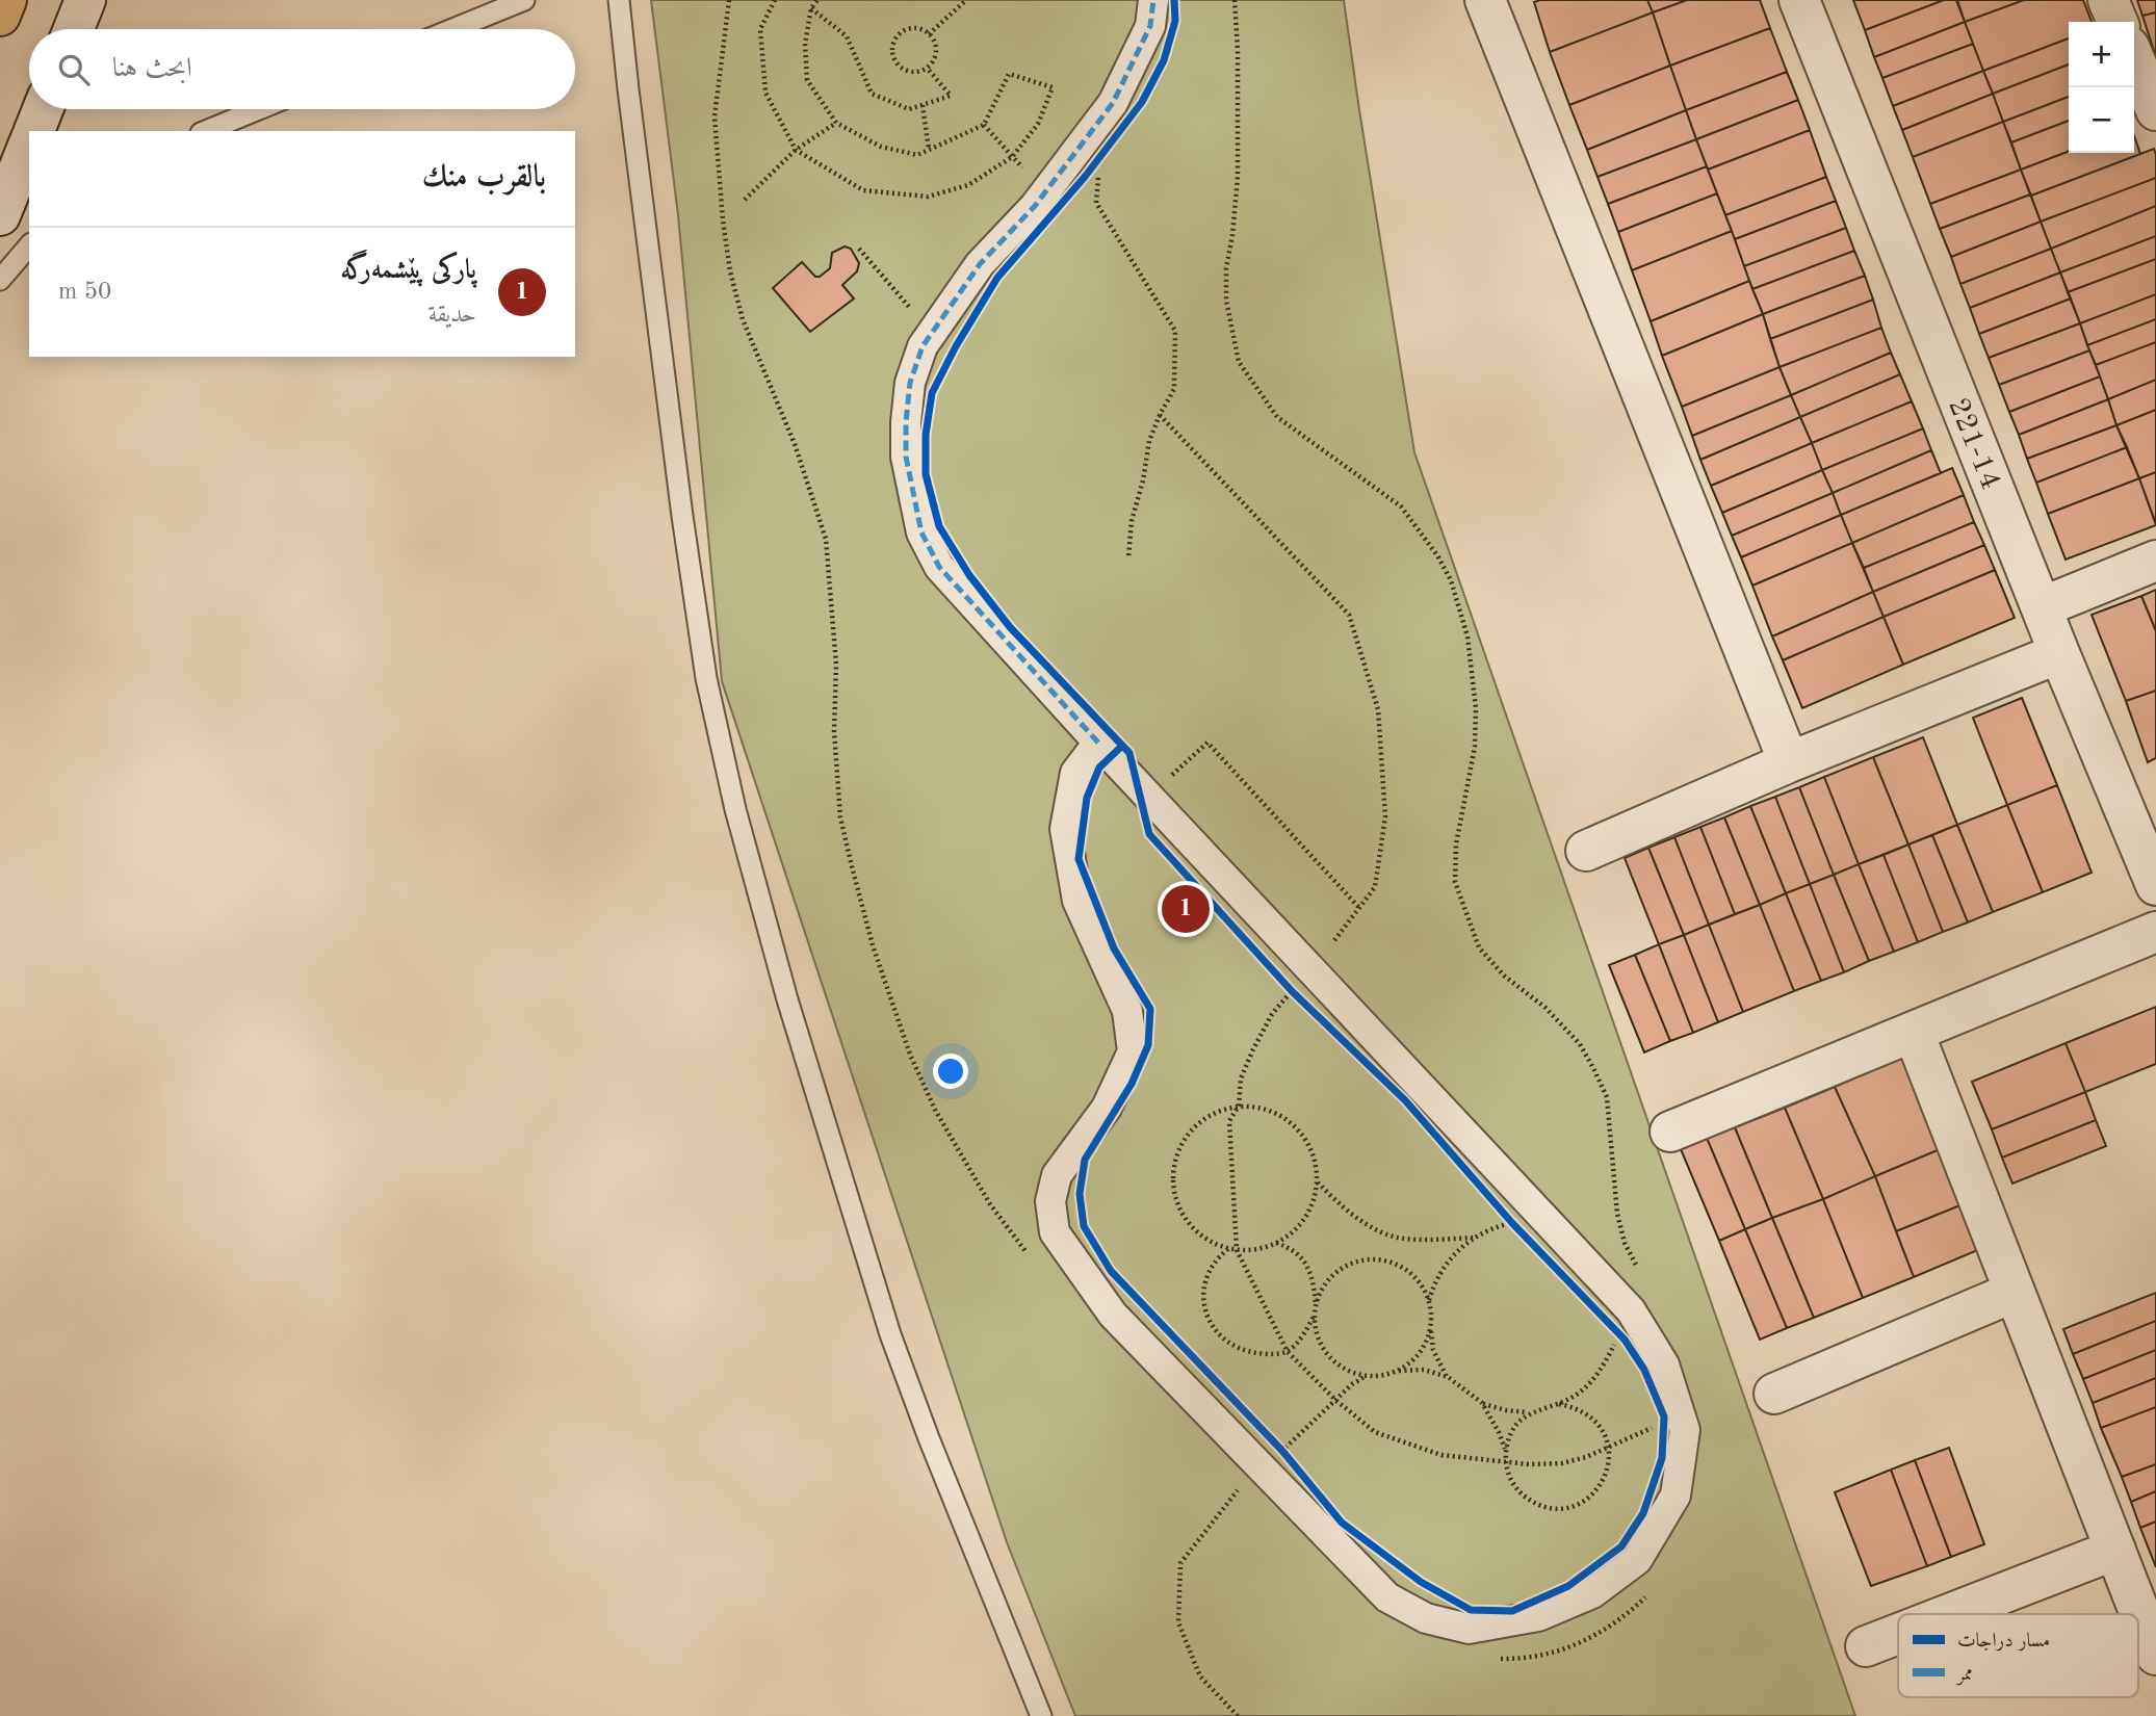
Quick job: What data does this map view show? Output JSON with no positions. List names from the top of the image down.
{
  "streets": {
    "street": ["221-14"]
  },
  "legend": ["مسار دراجات", "ممر"],
  "page": {
    "map_buttons": ["+", "−"],
    "search": "ابحث هنا",
    "heading": "بالقرب منك",
    "list": [
      {
        "mark": "1",
        "name": "پارکی پێشمەرگە",
        "note": "حديقة",
        "value": "50 m"
      }
    ],
    "pins": "1"
  }
}
